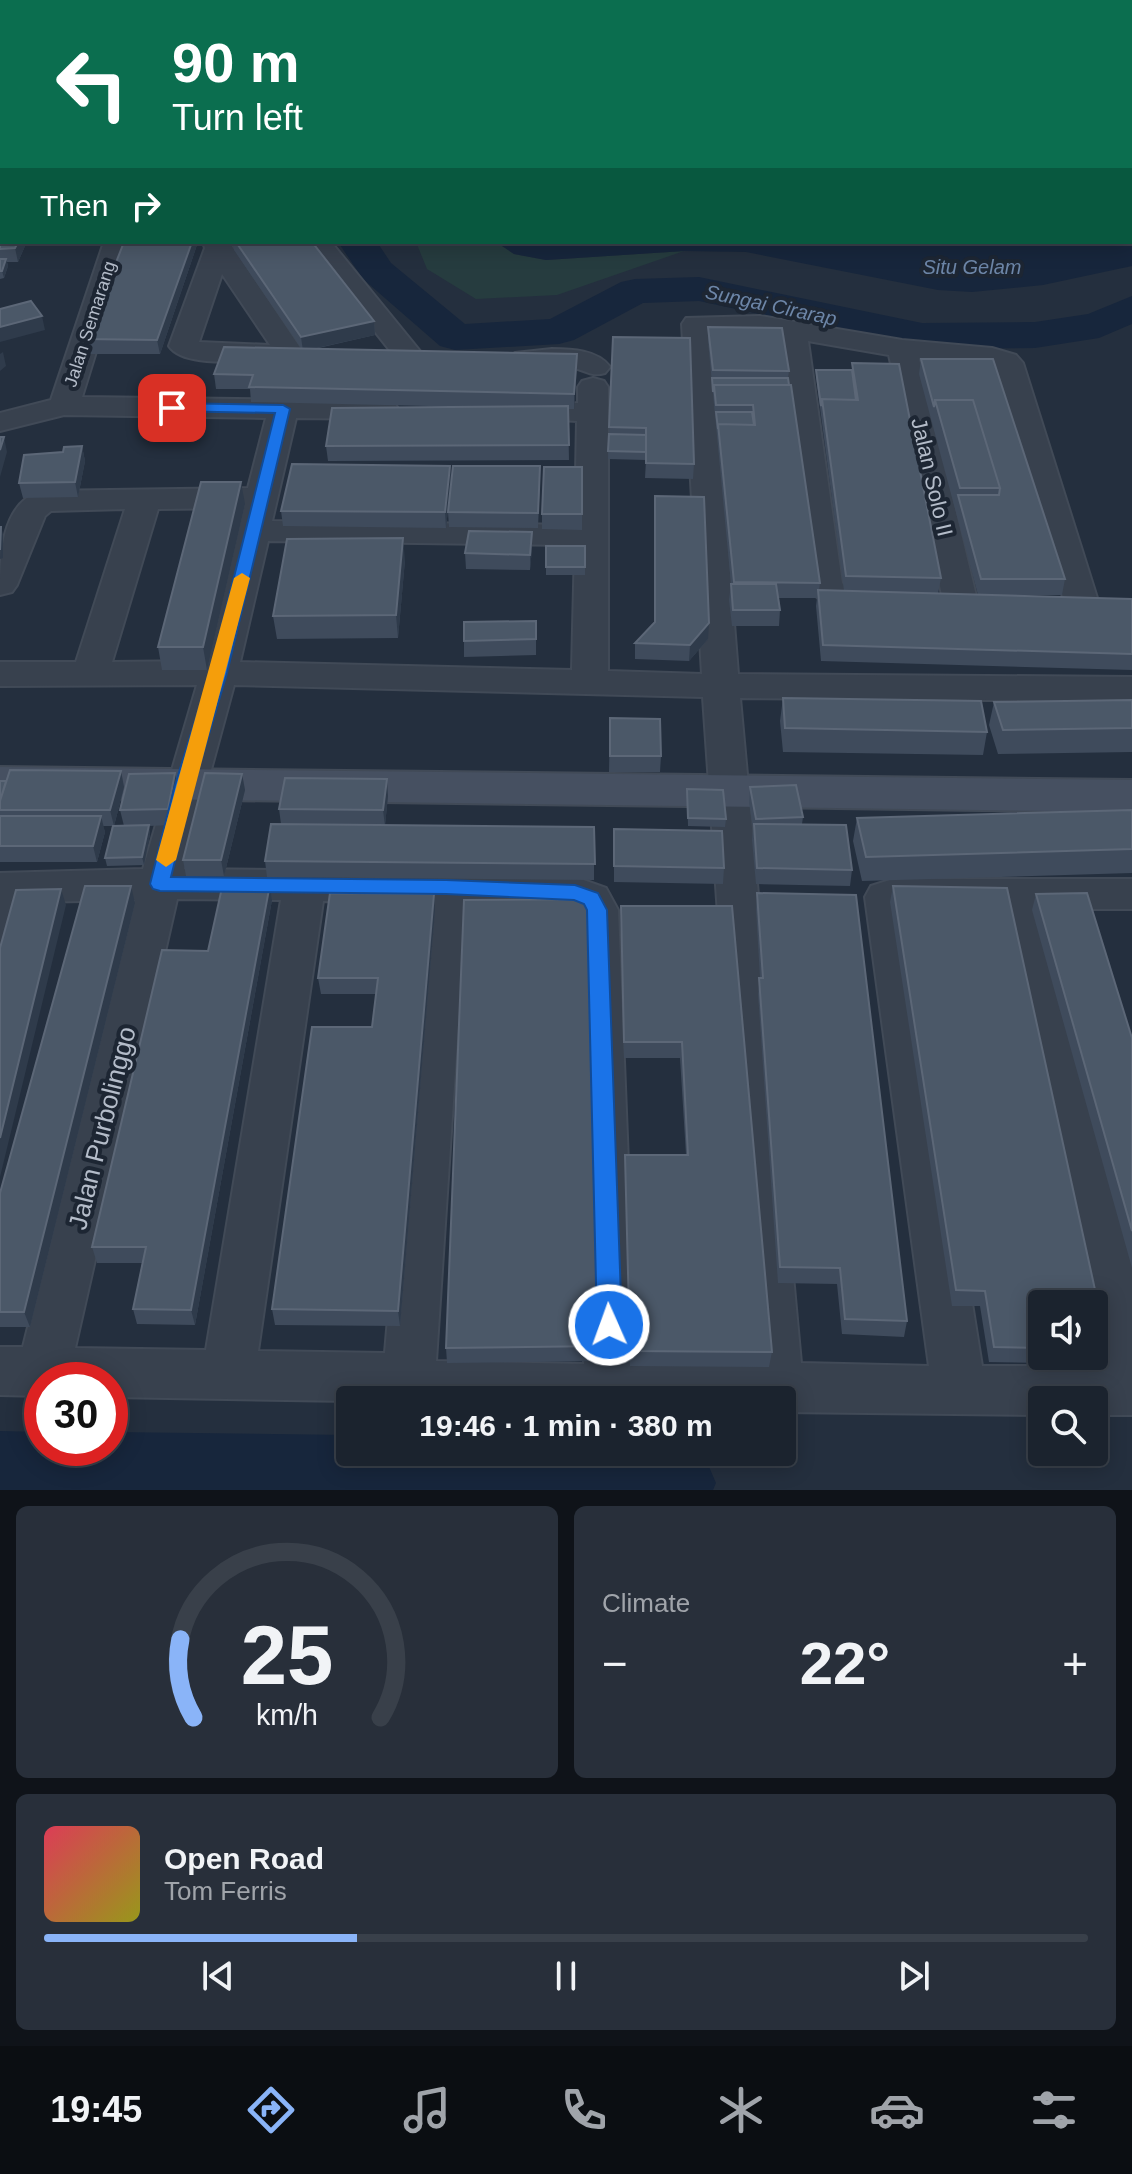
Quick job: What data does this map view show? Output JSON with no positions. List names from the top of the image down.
{
  "streets": {
    "street": ["Jalan Semarang", "Jalan Solo II", "Jalan Purbolinggo"]
  },
  "water": ["Situ Gelam", "Sungai Cirarap"],
  "page": {
    "turn": ["90 m", "Turn left"],
    "then": "Then",
    "limit": "30",
    "trip": "19:46 · 1 min · 380 m",
    "tile": "Climate",
    "heat": ["−", "22°", "+"],
    "song": ["Open Road", "Tom Ferris"],
    "tabs": "19:45",
    "gauge": ["25", "km/h"]
  }
}
